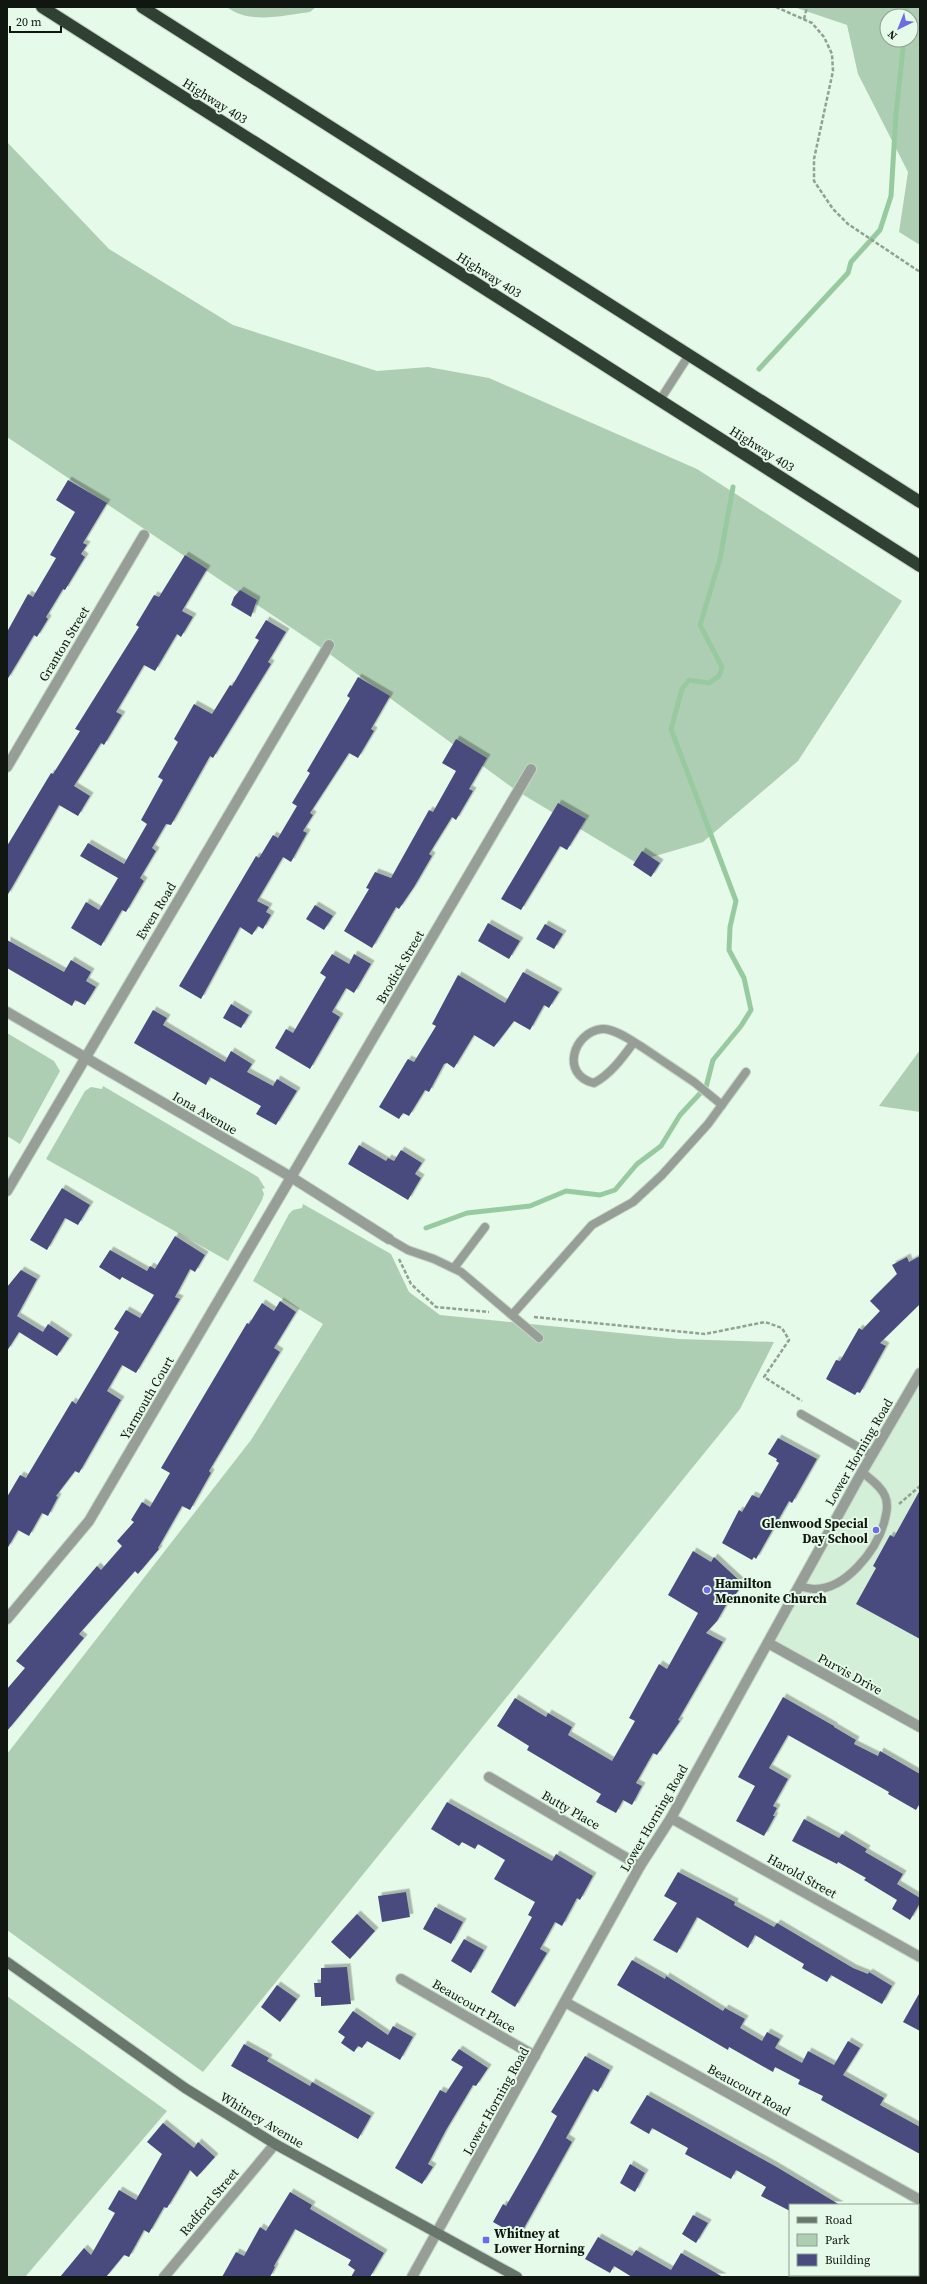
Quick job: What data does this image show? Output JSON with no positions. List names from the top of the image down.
{
  "streets": {
    "highway": ["Highway 403"],
    "street": [
      "Granton Street",
      "Ewen Road",
      "Brodick Street",
      "Iona Avenue",
      "Yarmouth Court",
      "Lower Horning Road",
      "Purvis Drive",
      "Butty Place",
      "Harold Street",
      "Beaucourt Place",
      "Beaucourt Road",
      "Whitney Avenue",
      "Radford Street"
    ]
  },
  "crossings": [
    ["Ewen Road", "Iona Avenue"],
    ["Brodick Street", "Iona Avenue"],
    ["Brodick Street", "Yarmouth Court"],
    ["Iona Avenue", "Yarmouth Court"],
    ["Lower Horning Road", "Purvis Drive"],
    ["Lower Horning Road", "Butty Place"],
    ["Lower Horning Road", "Harold Street"],
    ["Lower Horning Road", "Beaucourt Place"],
    ["Lower Horning Road", "Beaucourt Road"],
    ["Lower Horning Road", "Whitney Avenue"],
    ["Whitney Avenue", "Radford Street"]
  ],
  "places": {
    "other": ["Glenwood Special Day School", "Hamilton Mennonite Church"],
    "transit": ["Whitney at Lower Horning"]
  },
  "legend": ["Road", "Park", "Building"],
  "scale_bar": "20 m",
  "north": "bottom left"
}
